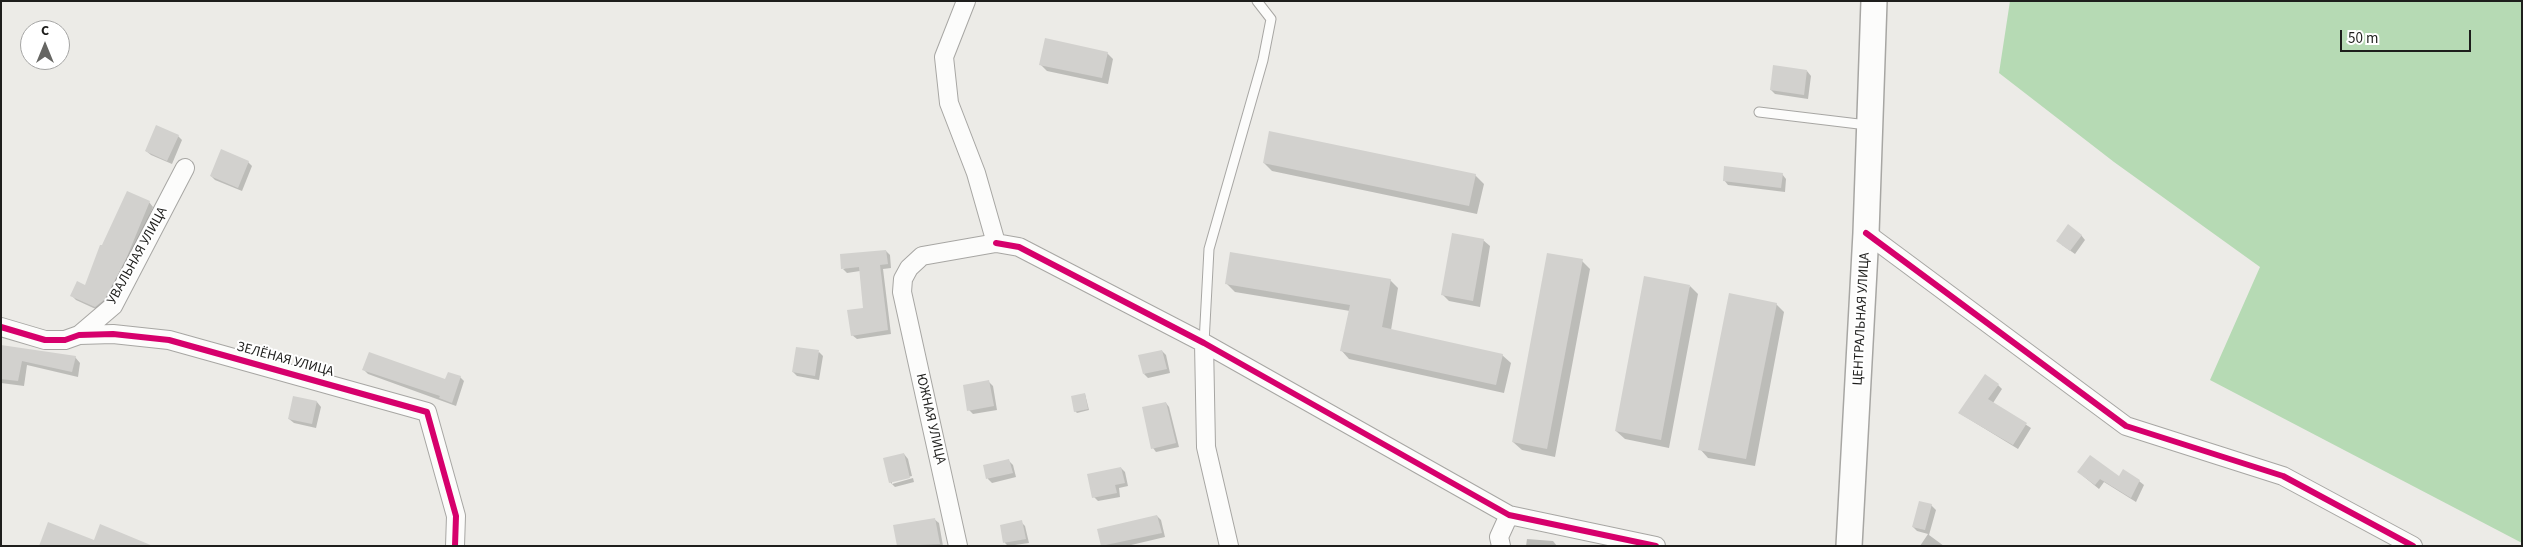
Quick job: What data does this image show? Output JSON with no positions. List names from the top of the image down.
{
  "streets": {
    "street": [
      "УВАЛЬНАЯ УЛИЦА",
      "ЦЕНТРАЛЬНАЯ УЛИЦА",
      "ЗЕЛЁНАЯ УЛИЦА",
      "ЮЖНАЯ УЛИЦА"
    ]
  },
  "crossings": [
    ["УВАЛЬНАЯ УЛИЦА", "ЗЕЛЁНАЯ УЛИЦА"]
  ],
  "scale_bar": "50 m",
  "north": "top"
}
